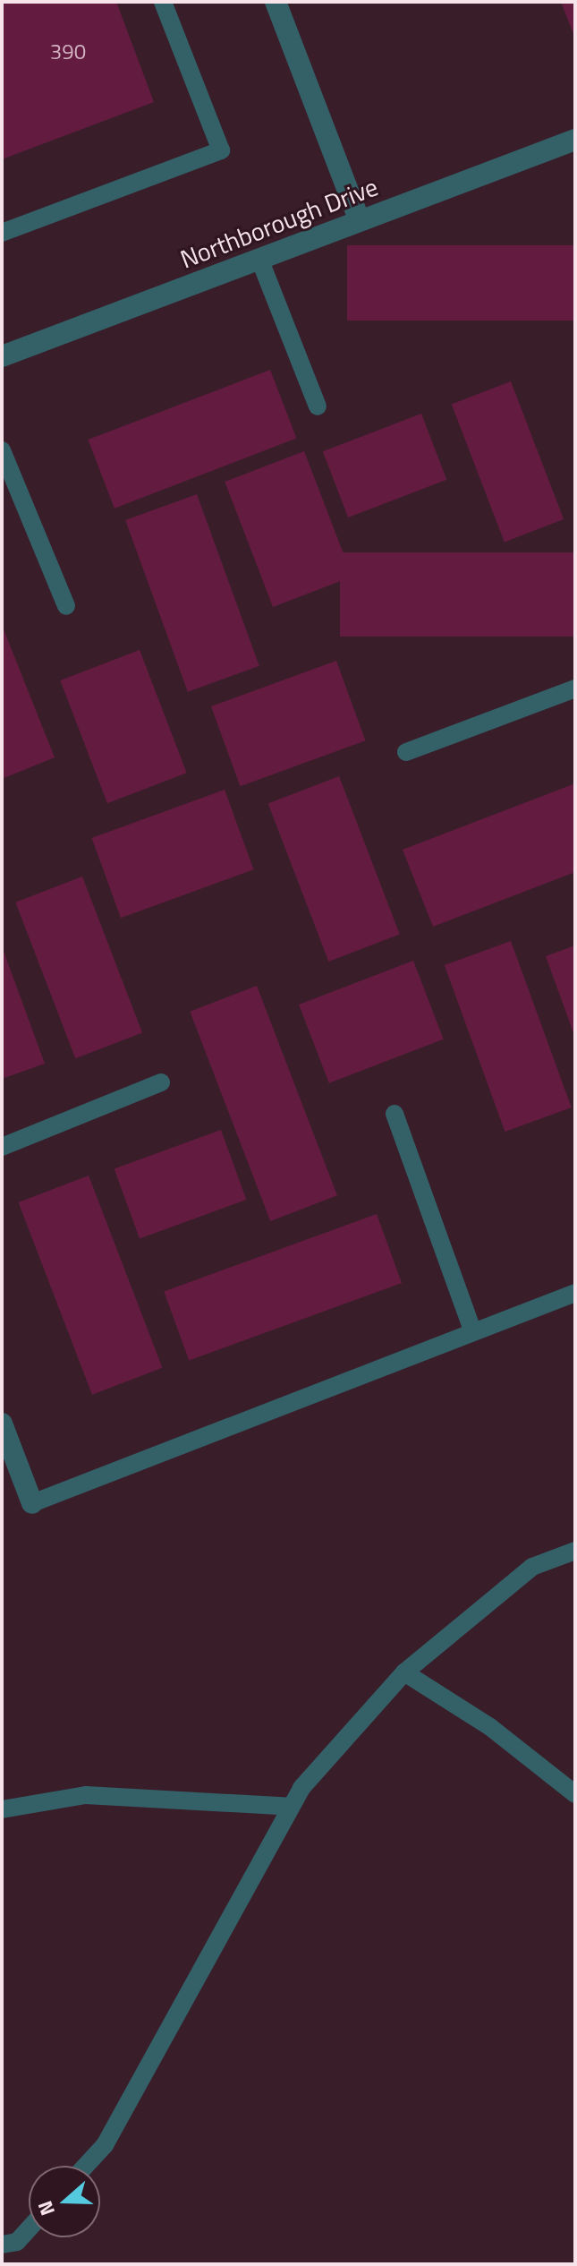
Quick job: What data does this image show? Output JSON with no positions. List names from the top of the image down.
{
  "streets": {
    "street": ["Northborough Drive"]
  },
  "house_numbers": ["390"],
  "north": "left"
}
